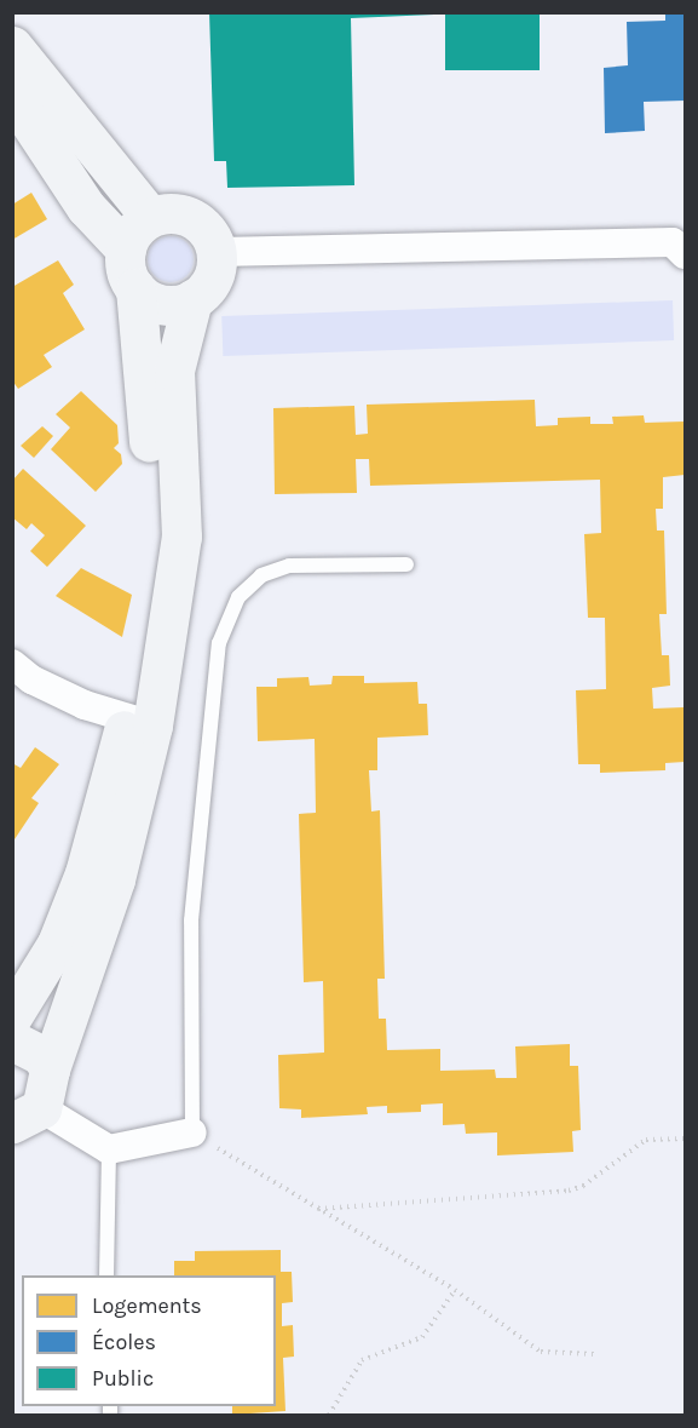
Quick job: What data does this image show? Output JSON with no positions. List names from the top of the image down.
{
  "legend": ["Logements", "Écoles", "Public"]
}
